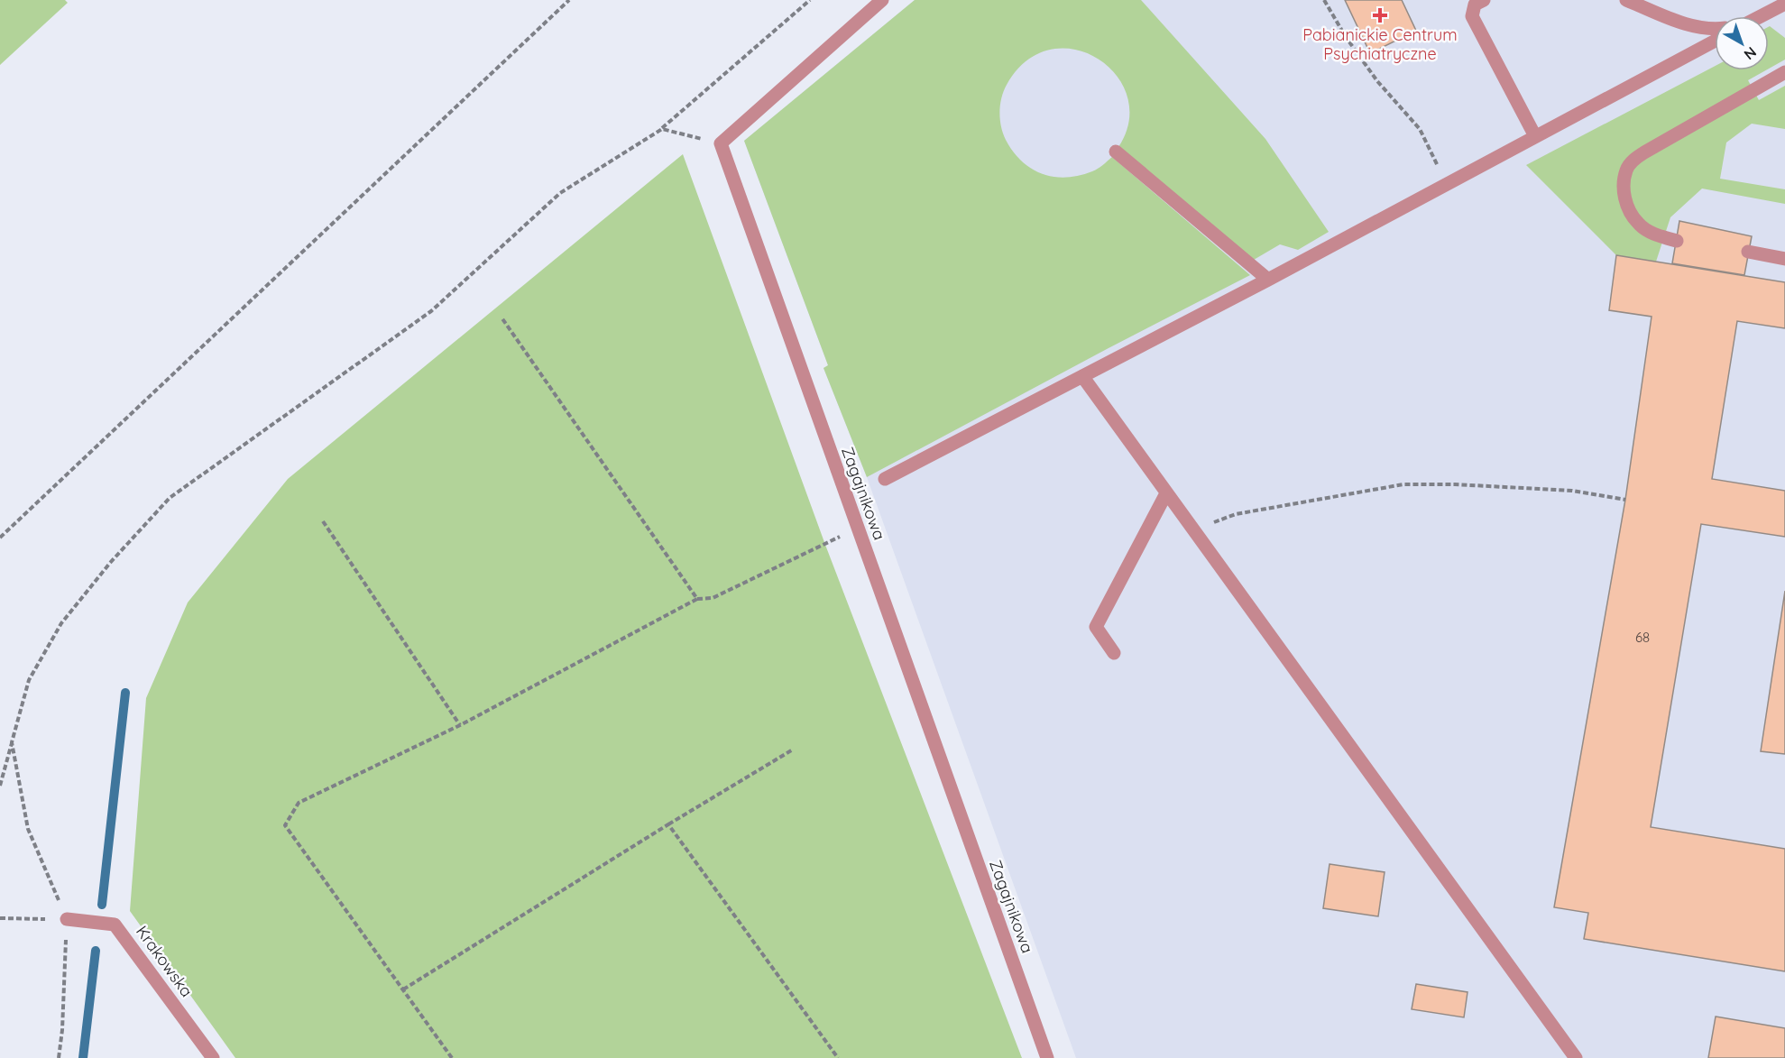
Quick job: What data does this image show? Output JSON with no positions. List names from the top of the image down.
{
  "streets": {
    "street": ["Zagajnikowa", "Krakowska"]
  },
  "places": {
    "health": ["Pabianickie Centrum Psychiatryczne"]
  },
  "house_numbers": ["68"],
  "north": "bottom right"
}
